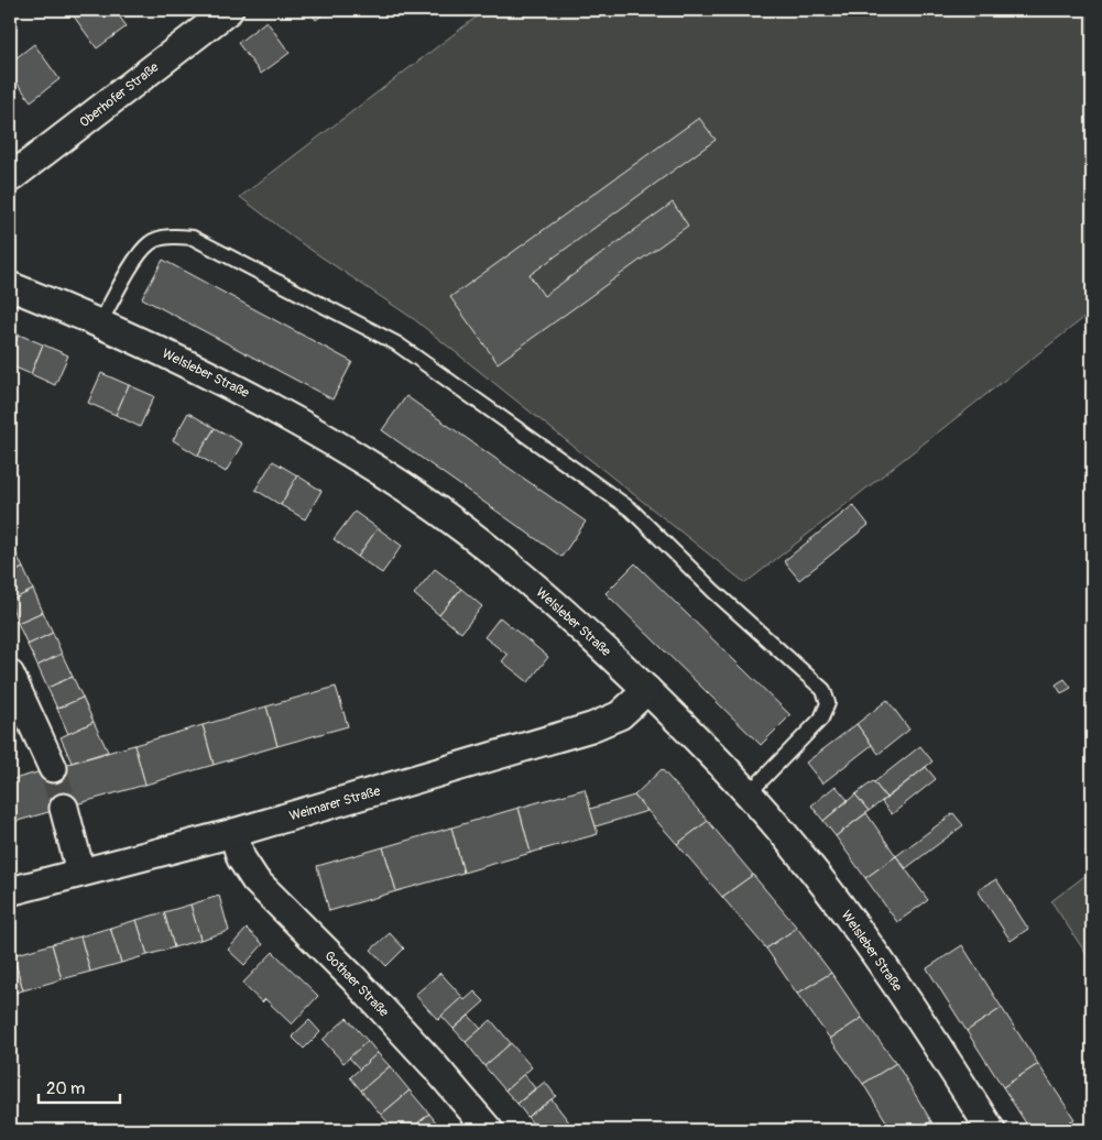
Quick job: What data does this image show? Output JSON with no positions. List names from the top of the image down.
{
  "streets": {
    "street": [
      "Oberhofer Straße",
      "Welsleber Straße",
      "Weimarer Straße",
      "Gothaer Straße"
    ]
  },
  "crossings": [
    ["Welsleber Straße", "Weimarer Straße"],
    ["Weimarer Straße", "Gothaer Straße"]
  ],
  "scale_bar": "20 m"
}
